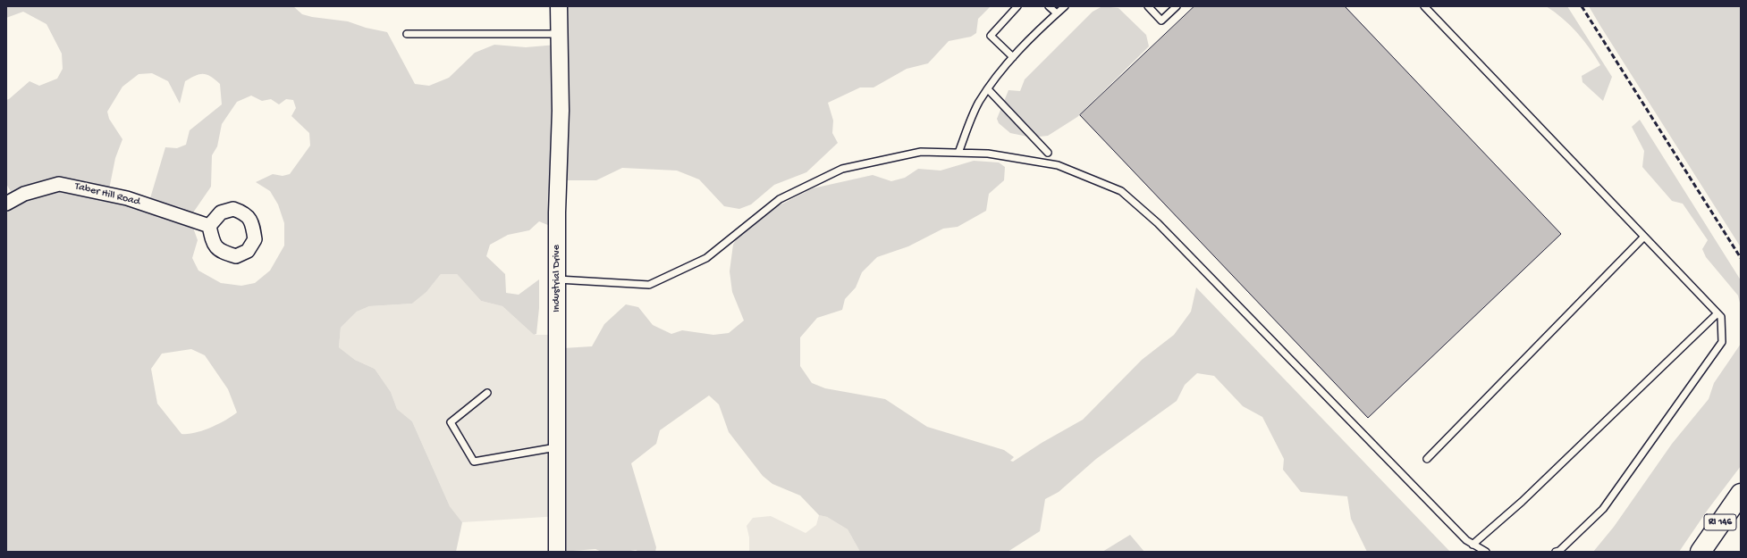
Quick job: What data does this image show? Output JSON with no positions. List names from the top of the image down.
{
  "streets": {
    "highway": ["RI 146"],
    "street": ["Taber Hill Road", "Industrial Drive"]
  }
}
